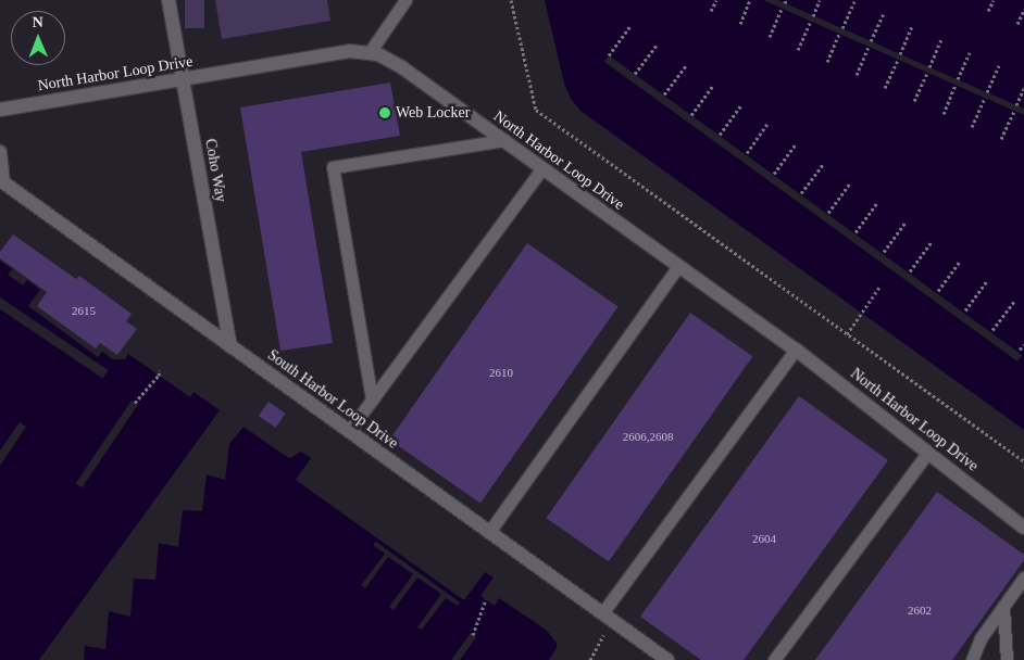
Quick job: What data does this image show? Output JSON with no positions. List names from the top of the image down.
{
  "streets": {
    "street": ["North Harbor Loop Drive", "Coho Way", "South Harbor Loop Drive"]
  },
  "crossings": [
    ["North Harbor Loop Drive", "Coho Way"],
    ["Coho Way", "South Harbor Loop Drive"]
  ],
  "places": ["Web Locker"],
  "house_numbers": [
    "2615",
    "2610",
    "2606,2608",
    "2604",
    "2602"
  ],
  "north": "top"
}
